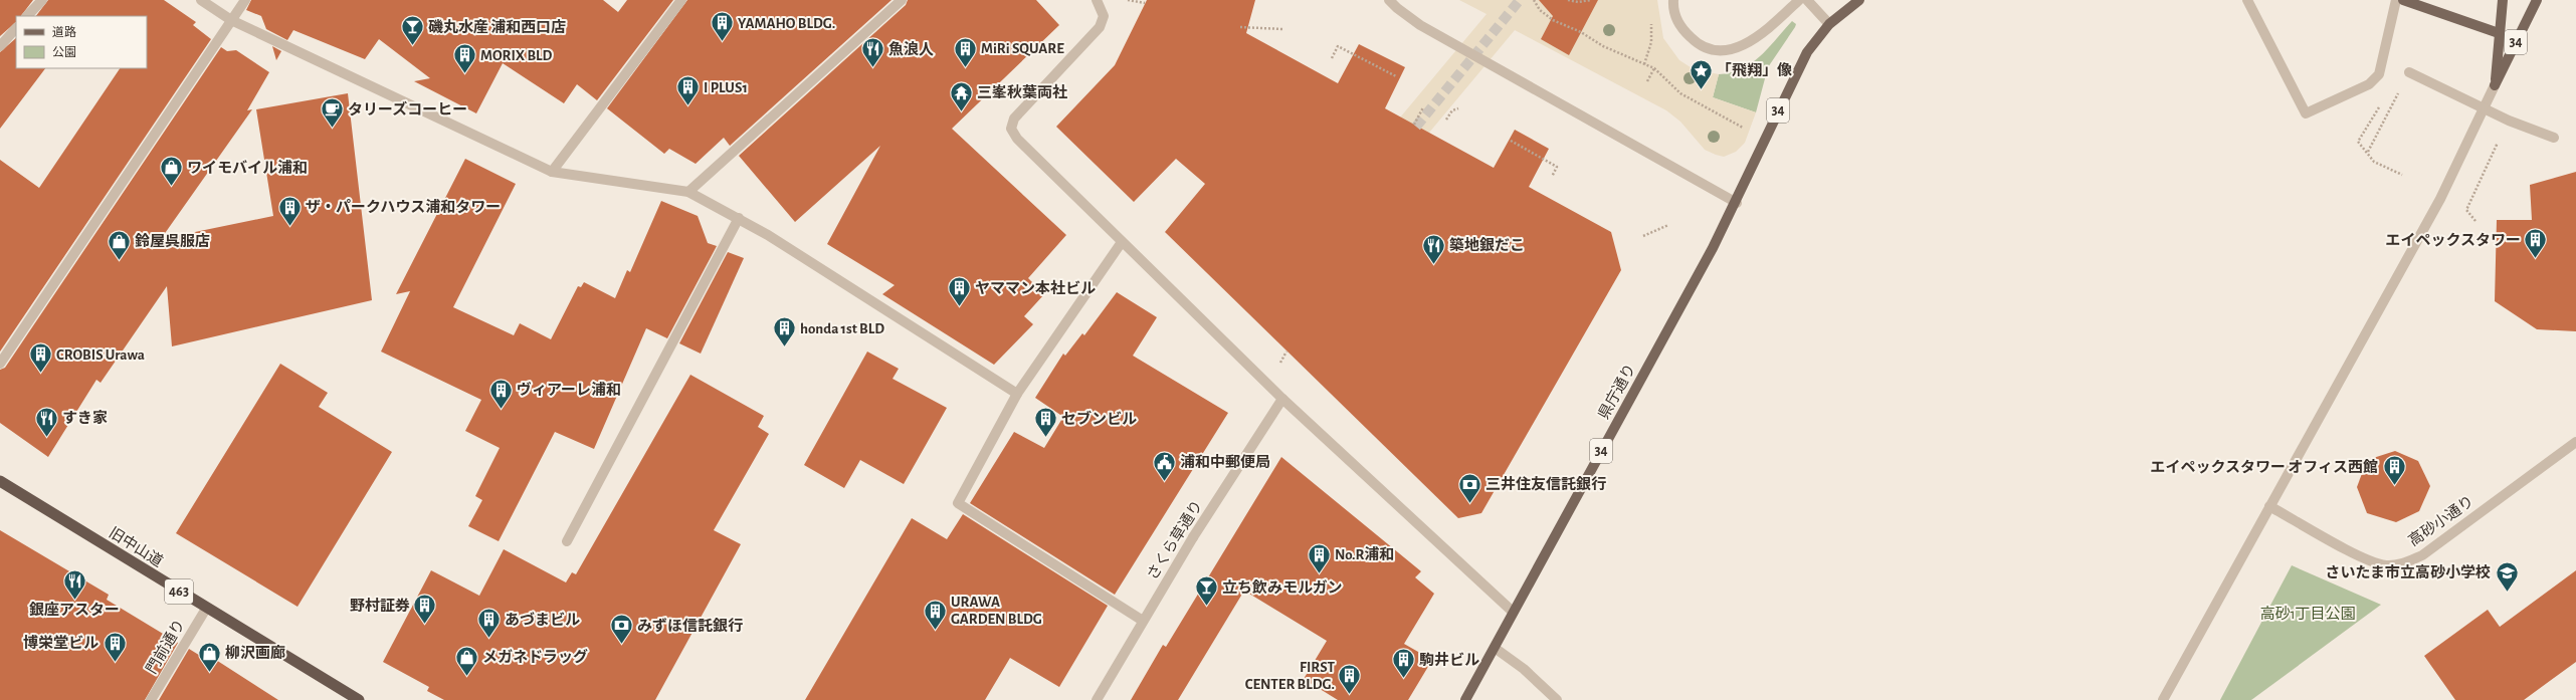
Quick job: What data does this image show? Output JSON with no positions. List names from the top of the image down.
{
  "streets": {
    "highway": ["旧中山道", "463"],
    "main road": ["34", "県庁通り"],
    "street": ["高砂小通り", "さくら草通り", "門前通り"]
  },
  "crossings": [
    ["34", "県庁通り"],
    ["旧中山道", "門前通り"]
  ],
  "parks": ["高砂1丁目公園"],
  "places": {
    "building": [
      "YAMAHO BLDG.",
      "MiRi SQUARE",
      "MORIX BLD",
      "I PLUS1",
      "ザ・パークハウス浦和タワー",
      "エイペックスタワー",
      "ヤママン本社ビル",
      "honda 1st BLD",
      "CROBIS Urawa",
      "ヴィアーレ浦和",
      "セブンビル",
      "エイペックスタワー オフィス西館",
      "No.R浦和",
      "野村証券",
      "URAWA GARDEN BLDG",
      "あづまビル",
      "博栄堂ビル",
      "駒井ビル",
      "FIRST CENTER BLDG."
    ],
    "bar": ["磯丸水産 浦和西口店", "立ち飲みモルガン"],
    "restaurant": [
      "魚浪人",
      "築地銀だこ",
      "すき家",
      "銀座アスター"
    ],
    "place": ["「飛翔」像"],
    "temple": ["三峯秋葉両社"],
    "cafe": ["タリーズコーヒー"],
    "shop": [
      "ワイモバイル浦和",
      "鈴屋呉服店",
      "柳沢画廊",
      "メガネドラッグ"
    ],
    "public building": ["浦和中郵便局"],
    "bank": ["三井住友信託銀行", "みずほ信託銀行"],
    "school or university": ["さいたま市立高砂小学校"]
  },
  "legend": ["道路", "公園"]
}
